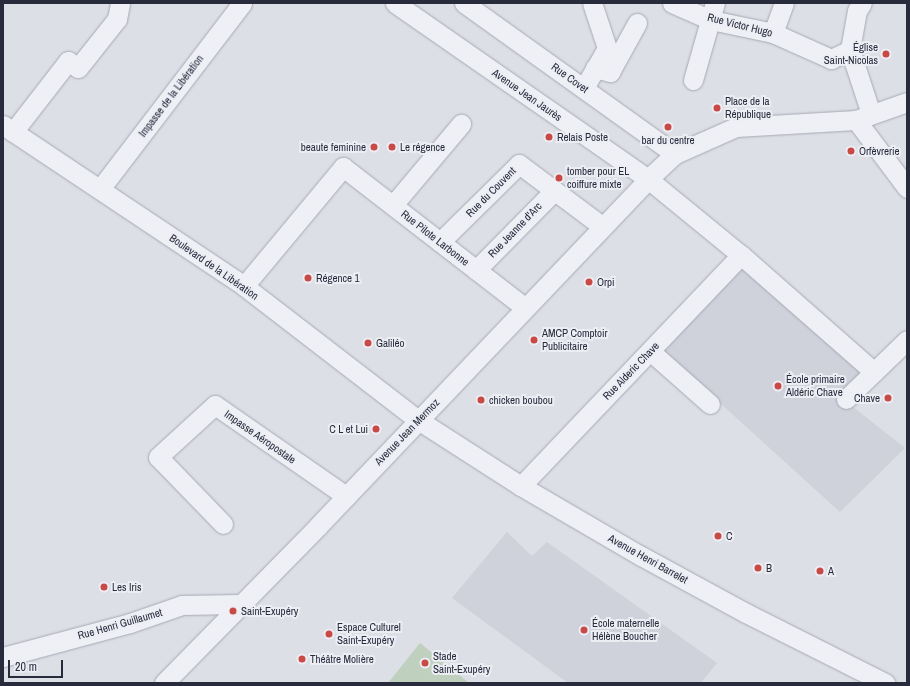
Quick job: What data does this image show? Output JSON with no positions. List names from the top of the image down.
{
  "streets": {
    "street": [
      "Rue Victor Hugo",
      "Rue Covet",
      "Avenue Jean Jaurès",
      "Impasse de la Libération",
      "Rue du Couvent",
      "Rue Jeanne d'Arc",
      "Rue Pilote Larbonne",
      "Boulevard de la Libération",
      "Rue Alderic Chave",
      "Avenue Jean Mermoz",
      "Impasse Aéropostale",
      "Avenue Henri Barrelet",
      "Rue Henri Guillaumet"
    ]
  },
  "crossings": [
    ["Avenue Jean Jaurès", "Avenue Jean Mermoz"],
    ["Impasse de la Libération", "Boulevard de la Libération"],
    ["Rue du Couvent", "Rue Jeanne d'Arc"],
    ["Rue du Couvent", "Rue Pilote Larbonne"],
    ["Rue du Couvent", "Avenue Jean Mermoz"],
    ["Rue Jeanne d'Arc", "Rue Pilote Larbonne"],
    ["Rue Pilote Larbonne", "Avenue Jean Mermoz"],
    ["Boulevard de la Libération", "Avenue Jean Mermoz"],
    ["Boulevard de la Libération", "Avenue Henri Barrelet"],
    ["Rue Alderic Chave", "Avenue Henri Barrelet"],
    ["Avenue Jean Mermoz", "Impasse Aéropostale"],
    ["Avenue Jean Mermoz", "Avenue Henri Barrelet"],
    ["Avenue Jean Mermoz", "Rue Henri Guillaumet"]
  ],
  "places": [
    "Église Saint-Nicolas",
    "Place de la République",
    "bar du centre",
    "Relais Poste",
    "beaute feminine",
    "Le régence",
    "Orfèvrerie",
    "tomber pour EL coiffure mixte",
    "Régence 1",
    "Orpi",
    "AMCP Comptoir Publicitaire",
    "Galiléo",
    "École primaire Aldéric Chave",
    "Chave",
    "chicken boubou",
    "C L et Lui",
    "C",
    "B",
    "A",
    "Les Iris",
    "Saint-Exupéry",
    "École maternelle Hélène Boucher",
    "Espace Culturel Saint-Exupéry",
    "Théâtre Molière",
    "Stade Saint-Exupéry"
  ],
  "scale_bar": "20 m"
}
